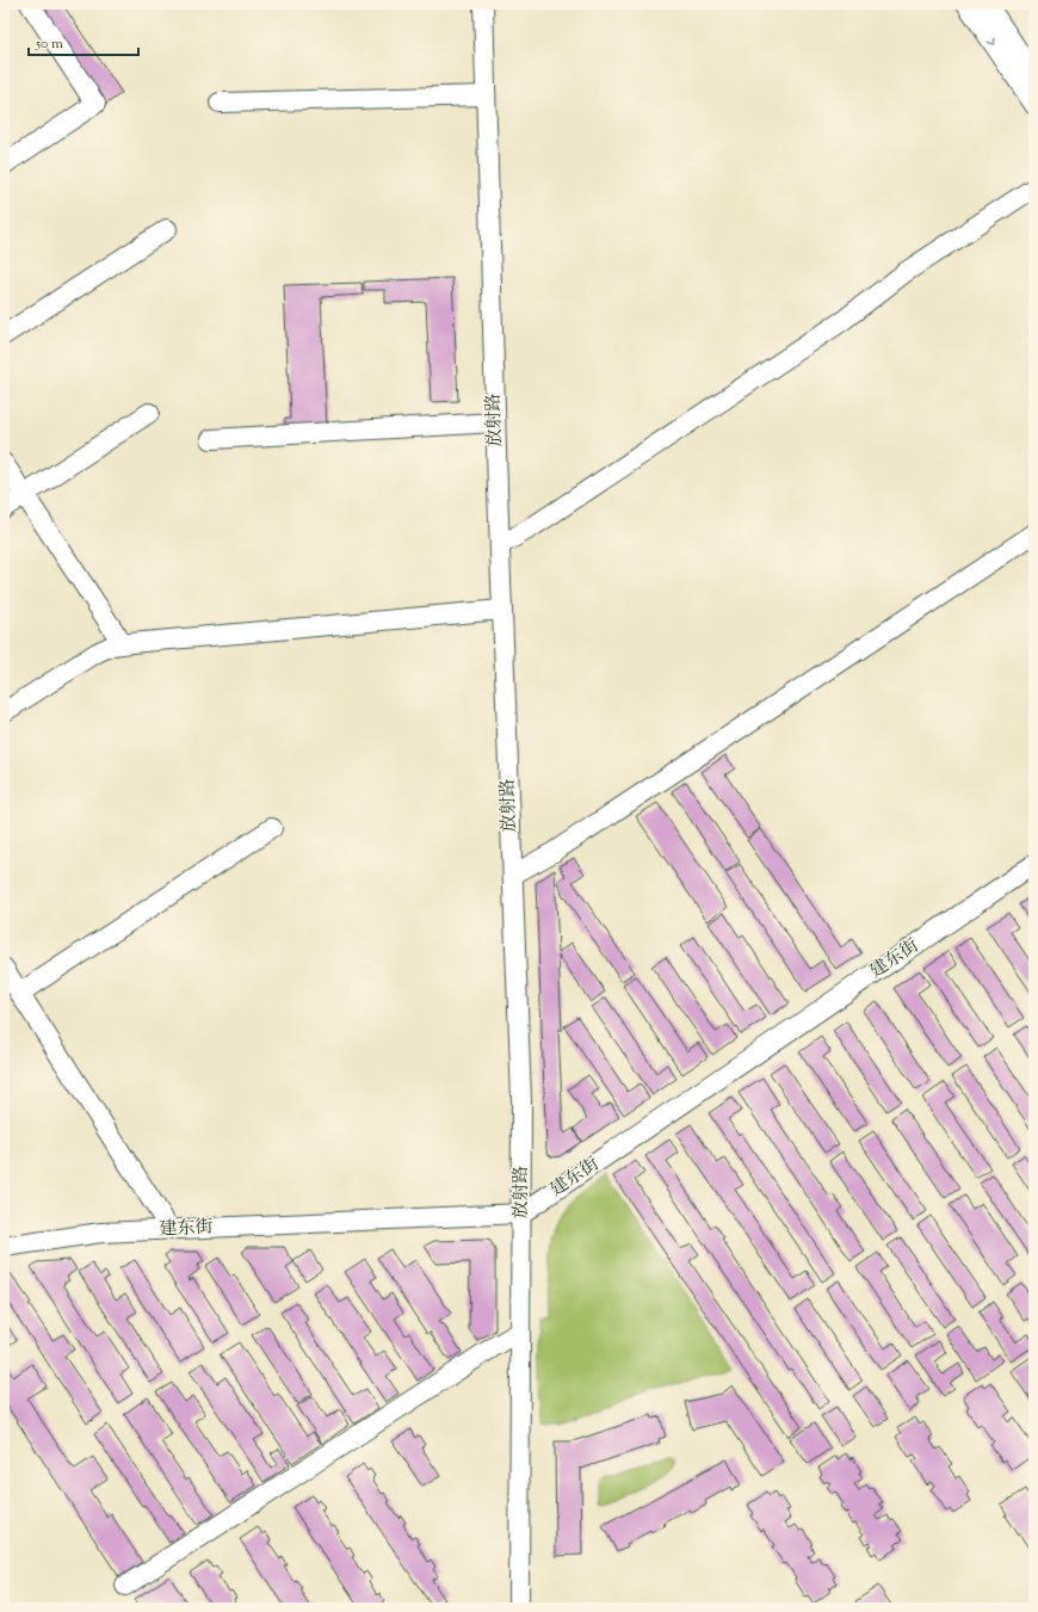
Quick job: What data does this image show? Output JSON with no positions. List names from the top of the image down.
{
  "streets": {
    "street": ["放射路", "建东街"]
  },
  "crossings": [
    ["放射路", "建东街"]
  ],
  "scale_bar": "50 m"
}
